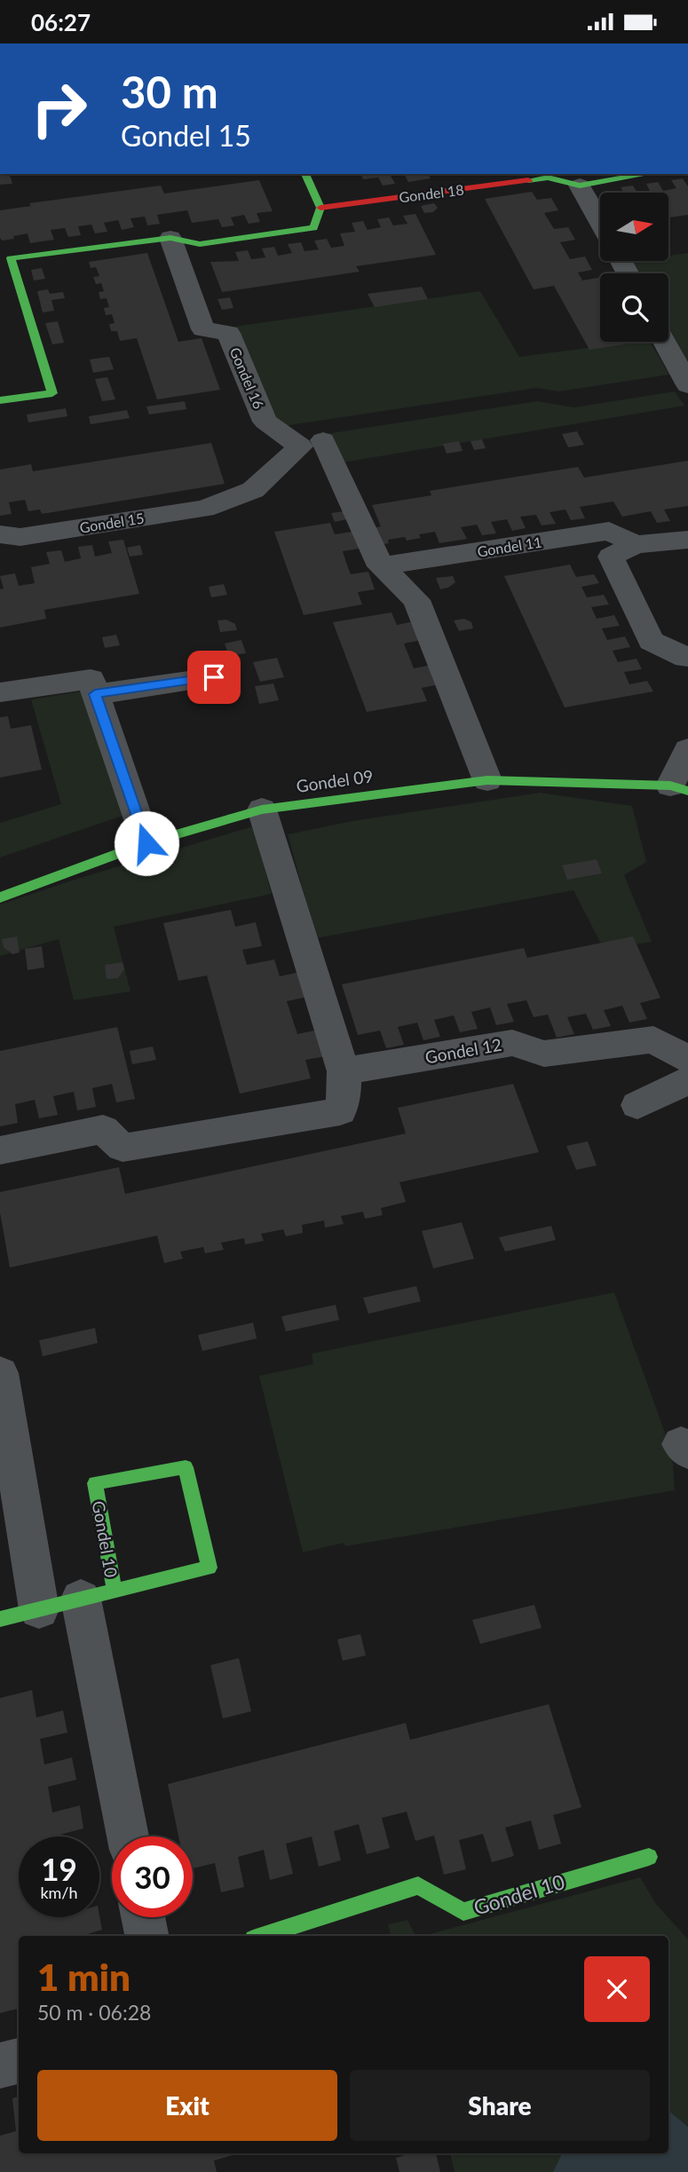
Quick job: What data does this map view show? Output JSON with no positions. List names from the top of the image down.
{
  "streets": {
    "street": [
      "Gondel 18",
      "Gondel 16",
      "Gondel 15",
      "Gondel 11",
      "Gondel 09",
      "Gondel 12",
      "Gondel 10"
    ]
  },
  "crossings": [
    ["Gondel 16", "Gondel 15"]
  ],
  "north": "right",
  "page": {
    "status": "06:27",
    "turn": ["30 m", "Gondel 15"],
    "speed": "19 km/h",
    "limit": "30",
    "heading": ["1 min", "50 m · 06:28"],
    "buttons": ["Exit", "Share"]
  }
}
